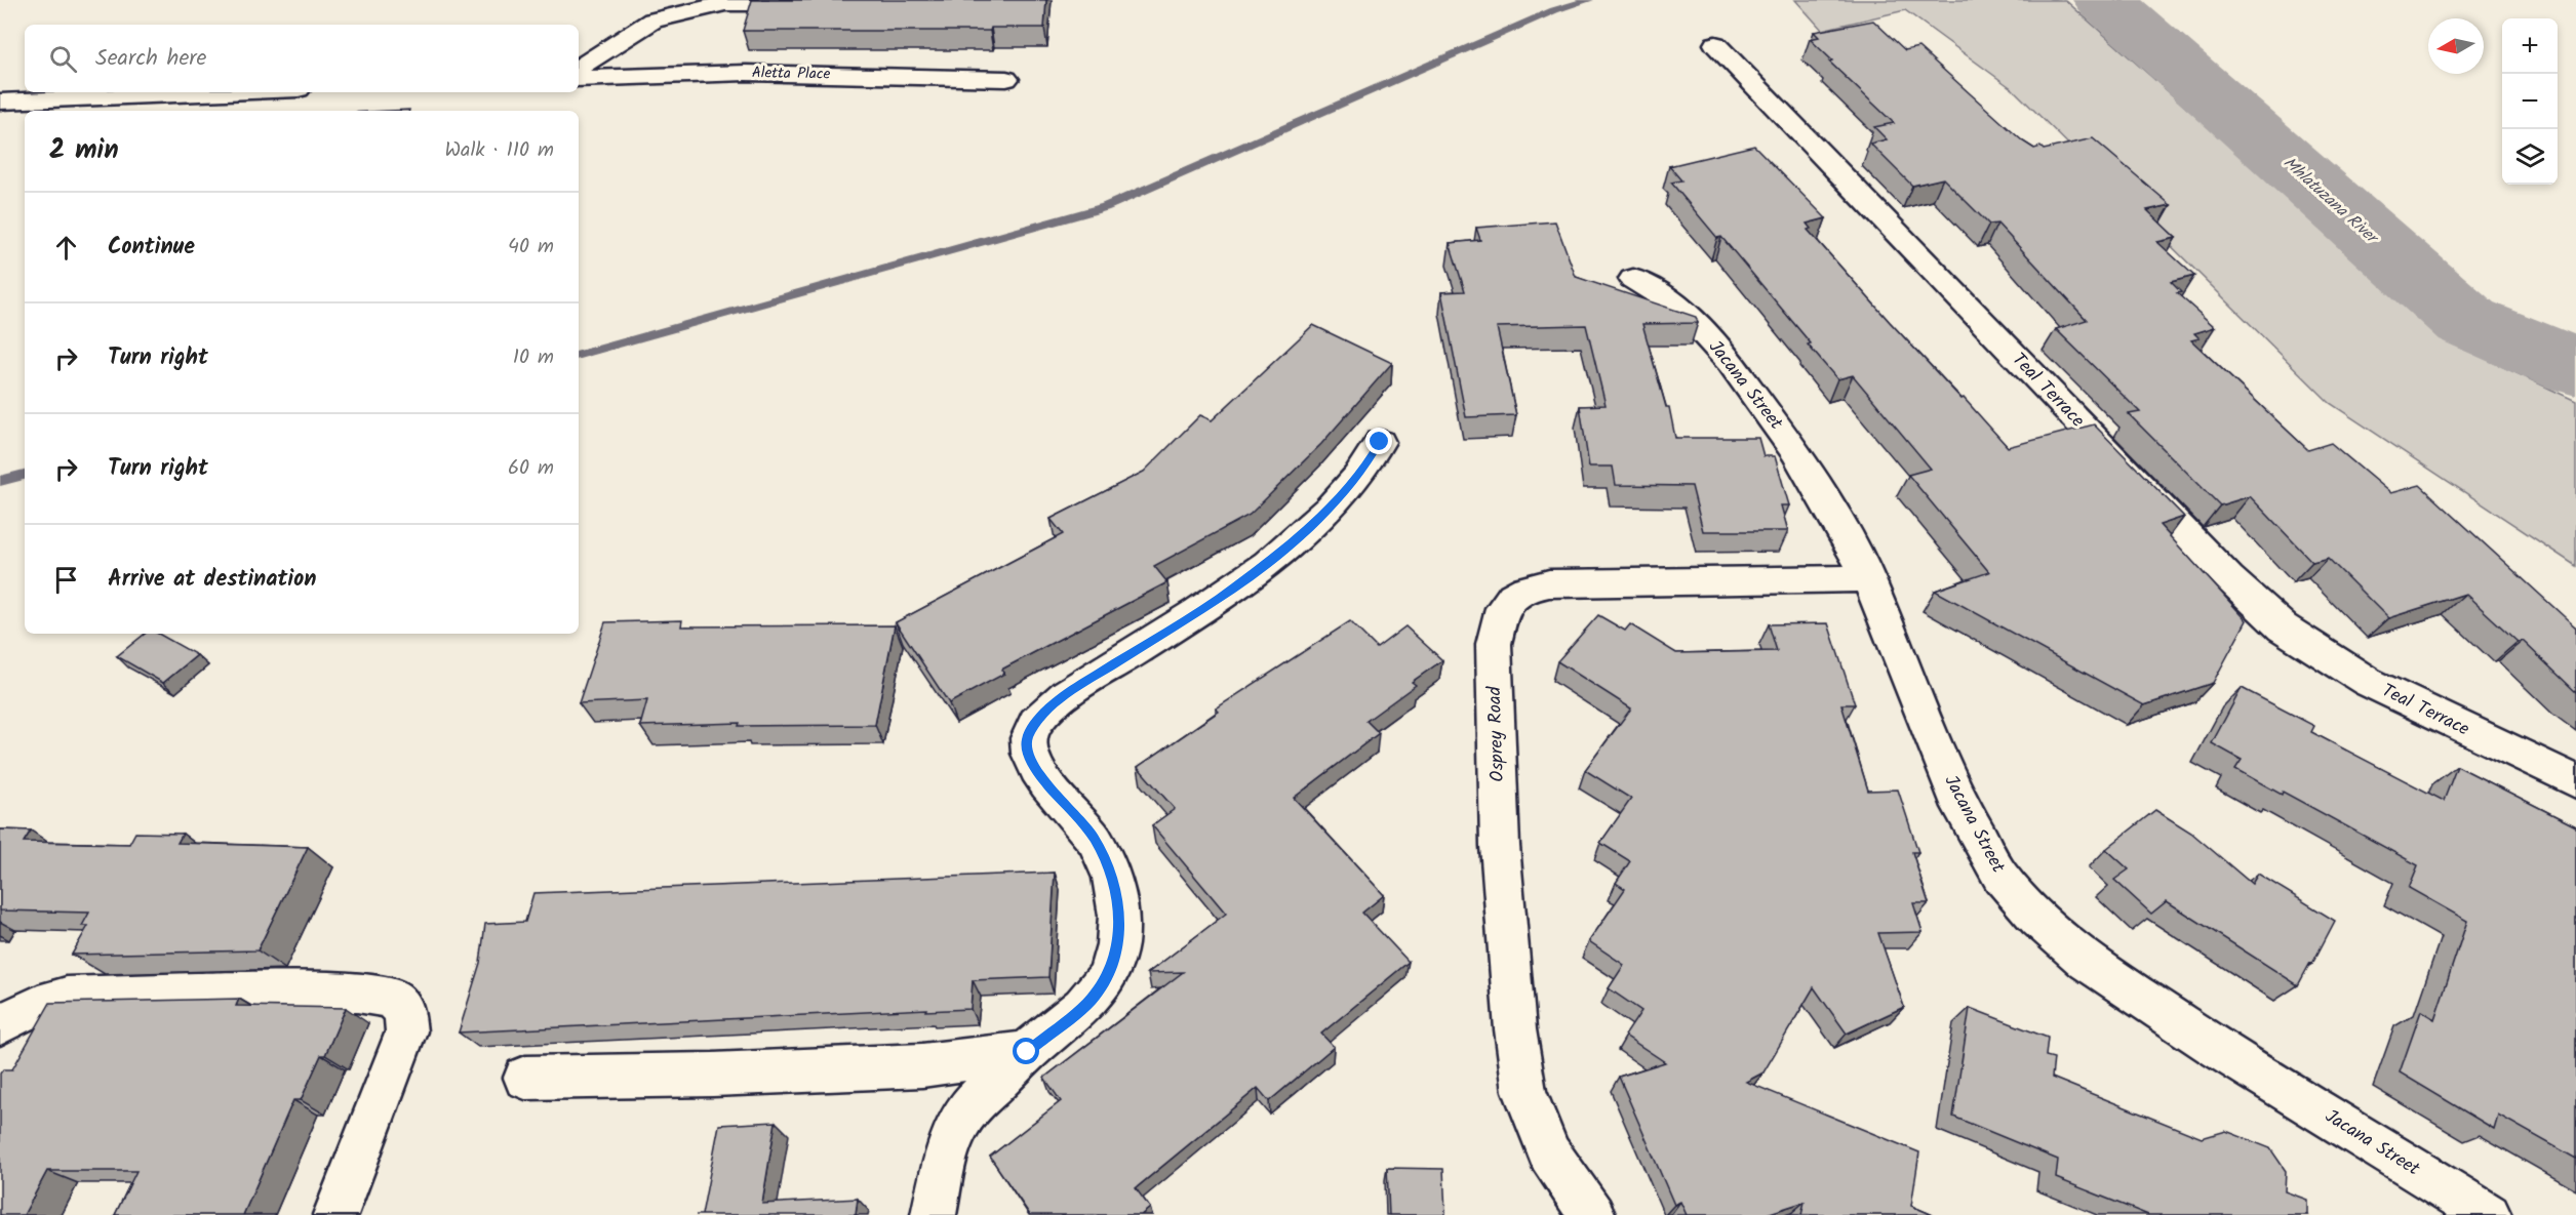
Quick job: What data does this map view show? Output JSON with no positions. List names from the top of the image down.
{
  "streets": {
    "street": [
      "Aletta Place",
      "Jacana Street",
      "Teal Terrace",
      "Osprey Road"
    ]
  },
  "crossings": [
    ["Jacana Street", "Osprey Road"]
  ],
  "water": ["Mhlatuzana River"],
  "north": "left",
  "page": {
    "map_buttons": ["+", "−"],
    "search": "Search here",
    "heading": ["2 min", "Walk · 110 m"],
    "list": [
      ["Continue", "40 m"],
      ["Turn right", "10 m"],
      ["Turn right", "60 m"],
      "Arrive at destination"
    ]
  }
}
